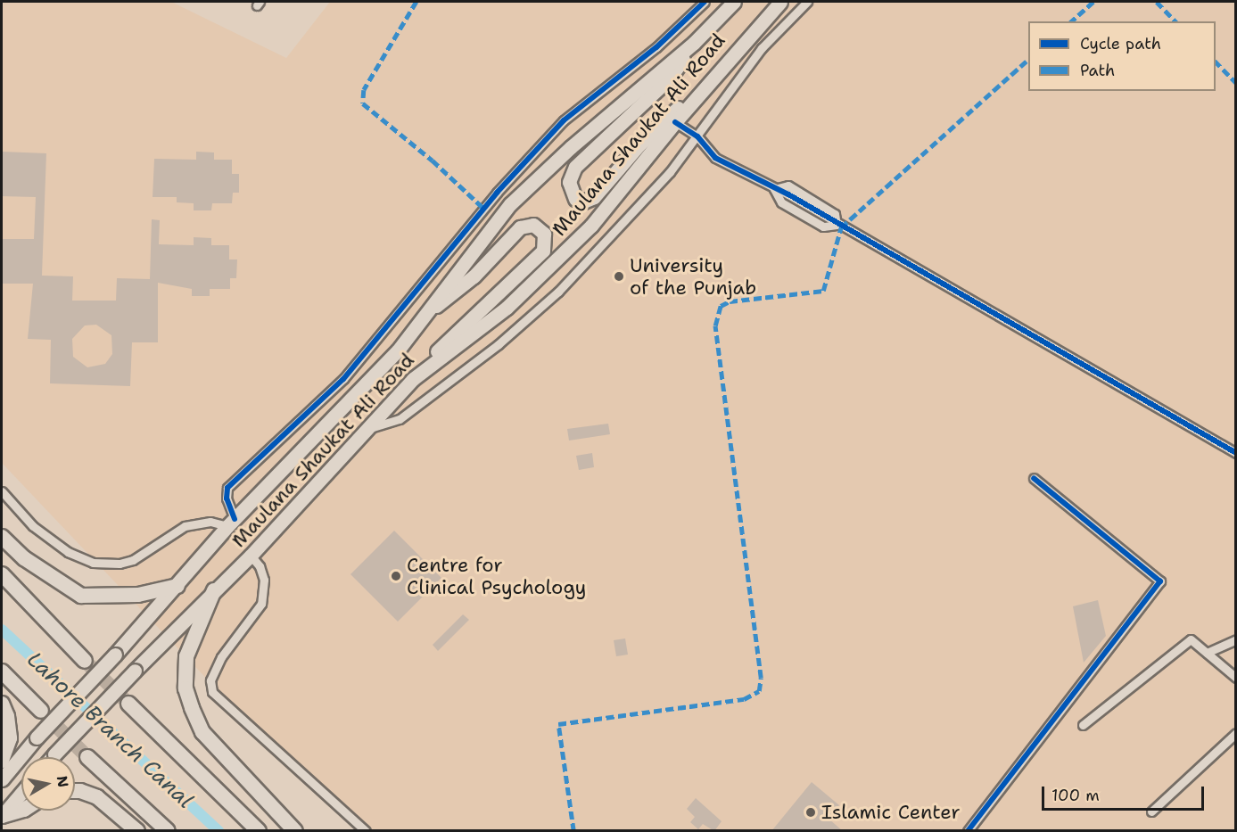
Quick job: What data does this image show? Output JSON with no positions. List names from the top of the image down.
{
  "streets": {
    "main road": ["Maulana Shaukat Ali Road"]
  },
  "water": ["Lahore Branch Canal"],
  "places": ["University of the Punjab", "Centre for Clinical Psychology", "Islamic Center"],
  "legend": ["Cycle path", "Path"],
  "scale_bar": "100 m",
  "north": "right"
}
